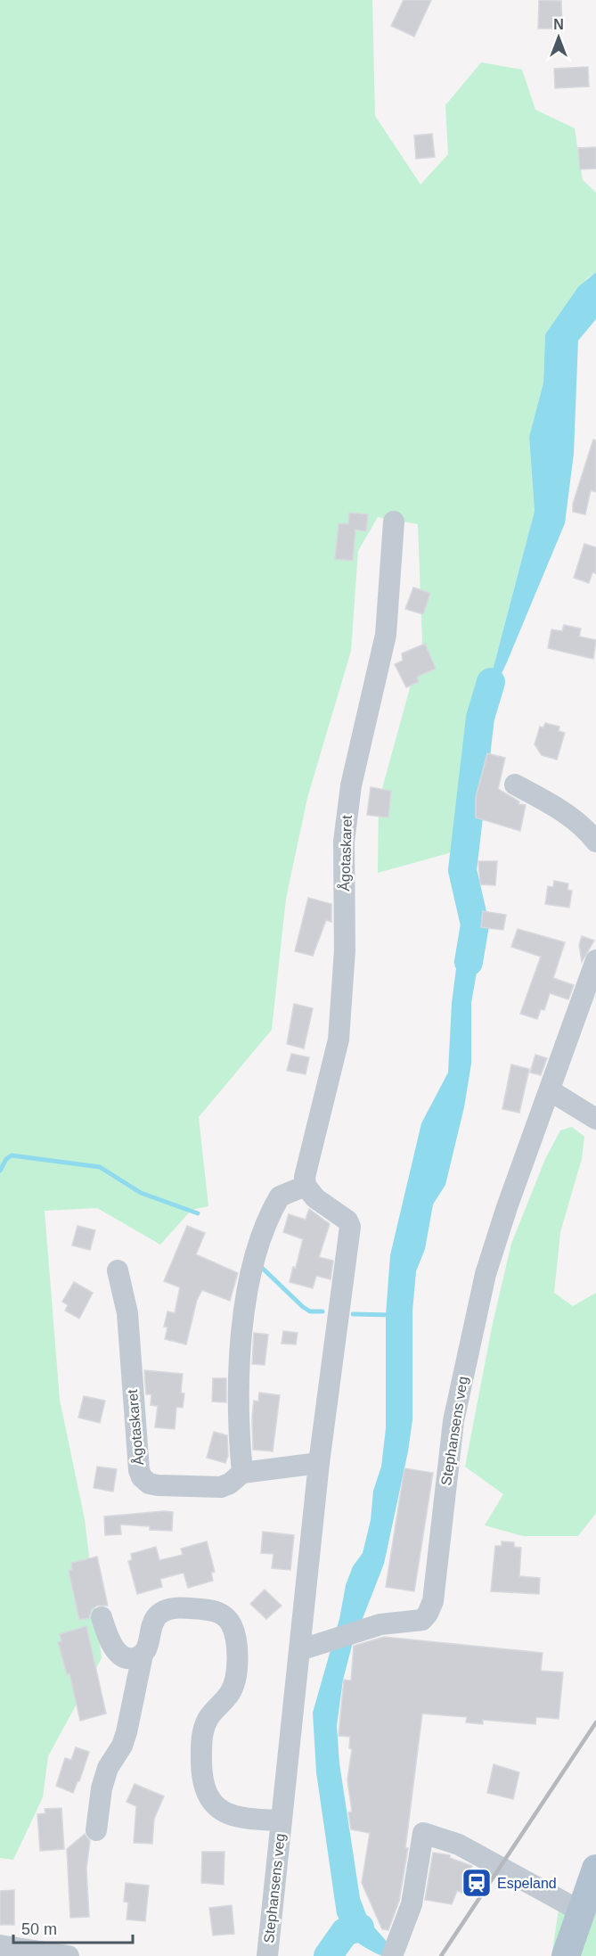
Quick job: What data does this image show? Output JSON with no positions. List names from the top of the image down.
{
  "streets": {
    "street": ["Ågotaskaret", "Stephansens veg"]
  },
  "places": {
    "station": ["Espeland"]
  },
  "scale_bar": "50 m",
  "north": "top"
}
